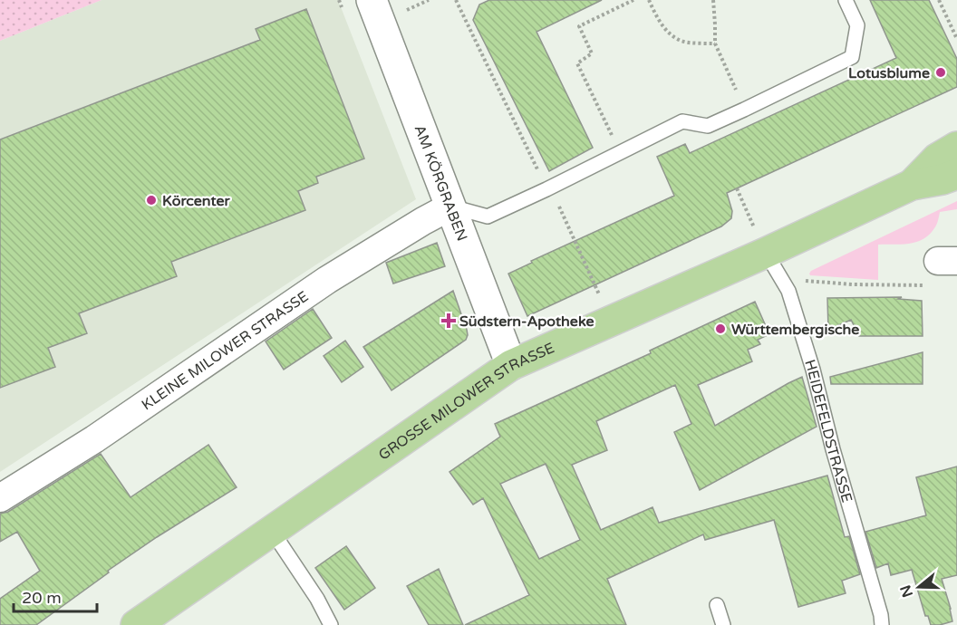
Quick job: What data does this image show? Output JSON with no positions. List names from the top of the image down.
{
  "streets": {
    "main road": ["GROSSE MILOWER STRASSE"],
    "street": ["AM KÖRGRABEN", "KLEINE MILOWER STRASSE"],
    "lane": ["HEIDEFELDSTRASSE"]
  },
  "crossings": [
    ["AM KÖRGRABEN", "KLEINE MILOWER STRASSE"],
    ["AM KÖRGRABEN", "GROSSE MILOWER STRASSE"],
    ["GROSSE MILOWER STRASSE", "HEIDEFELDSTRASSE"]
  ],
  "places": {
    "other": ["Lotusblume", "Körcenter", "Württembergische"],
    "health": ["Südstern-Apotheke"]
  },
  "scale_bar": "20 m",
  "north": "left"
}
